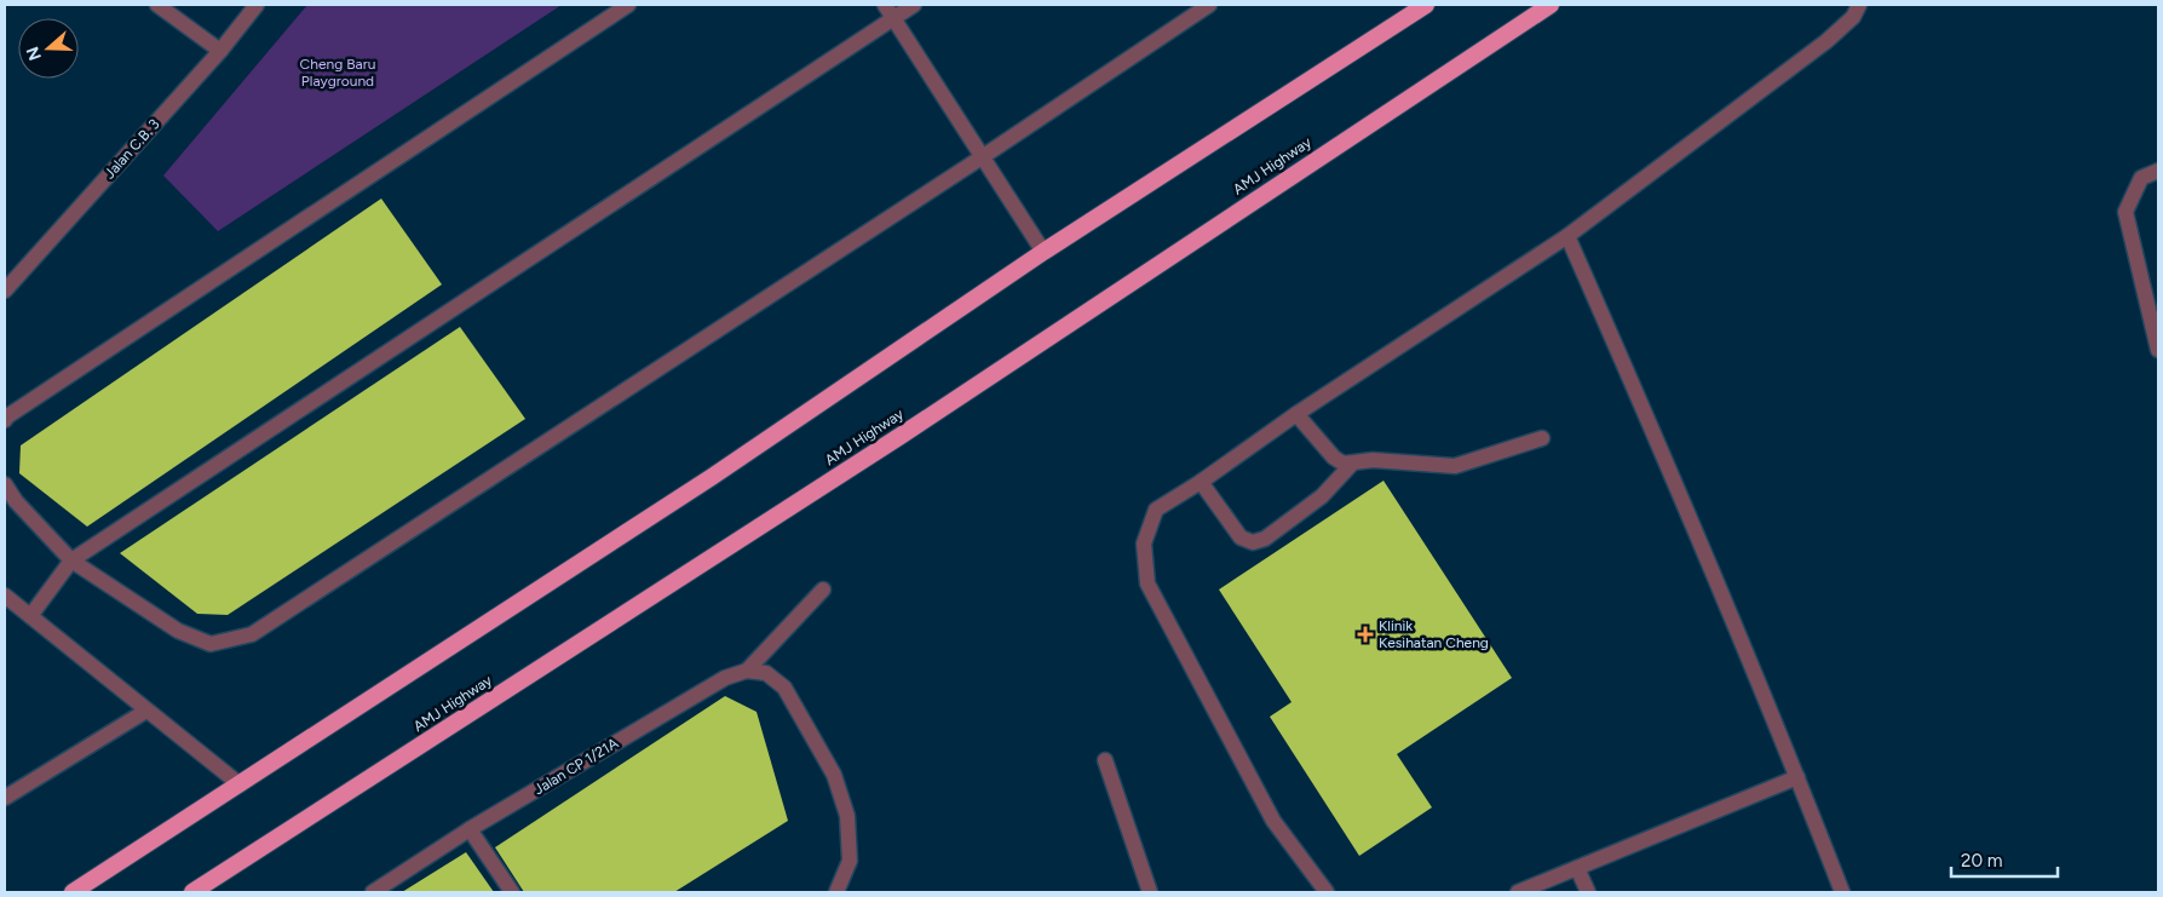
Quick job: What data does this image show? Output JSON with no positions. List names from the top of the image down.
{
  "streets": {
    "highway": ["AMJ Highway"],
    "street": ["Jalan C.B. 3", "Jalan CP 1/21A"]
  },
  "parks": ["Cheng Baru Playground"],
  "places": {
    "health": ["Klinik Kesihatan Cheng"]
  },
  "scale_bar": "20 m",
  "north": "left"
}
